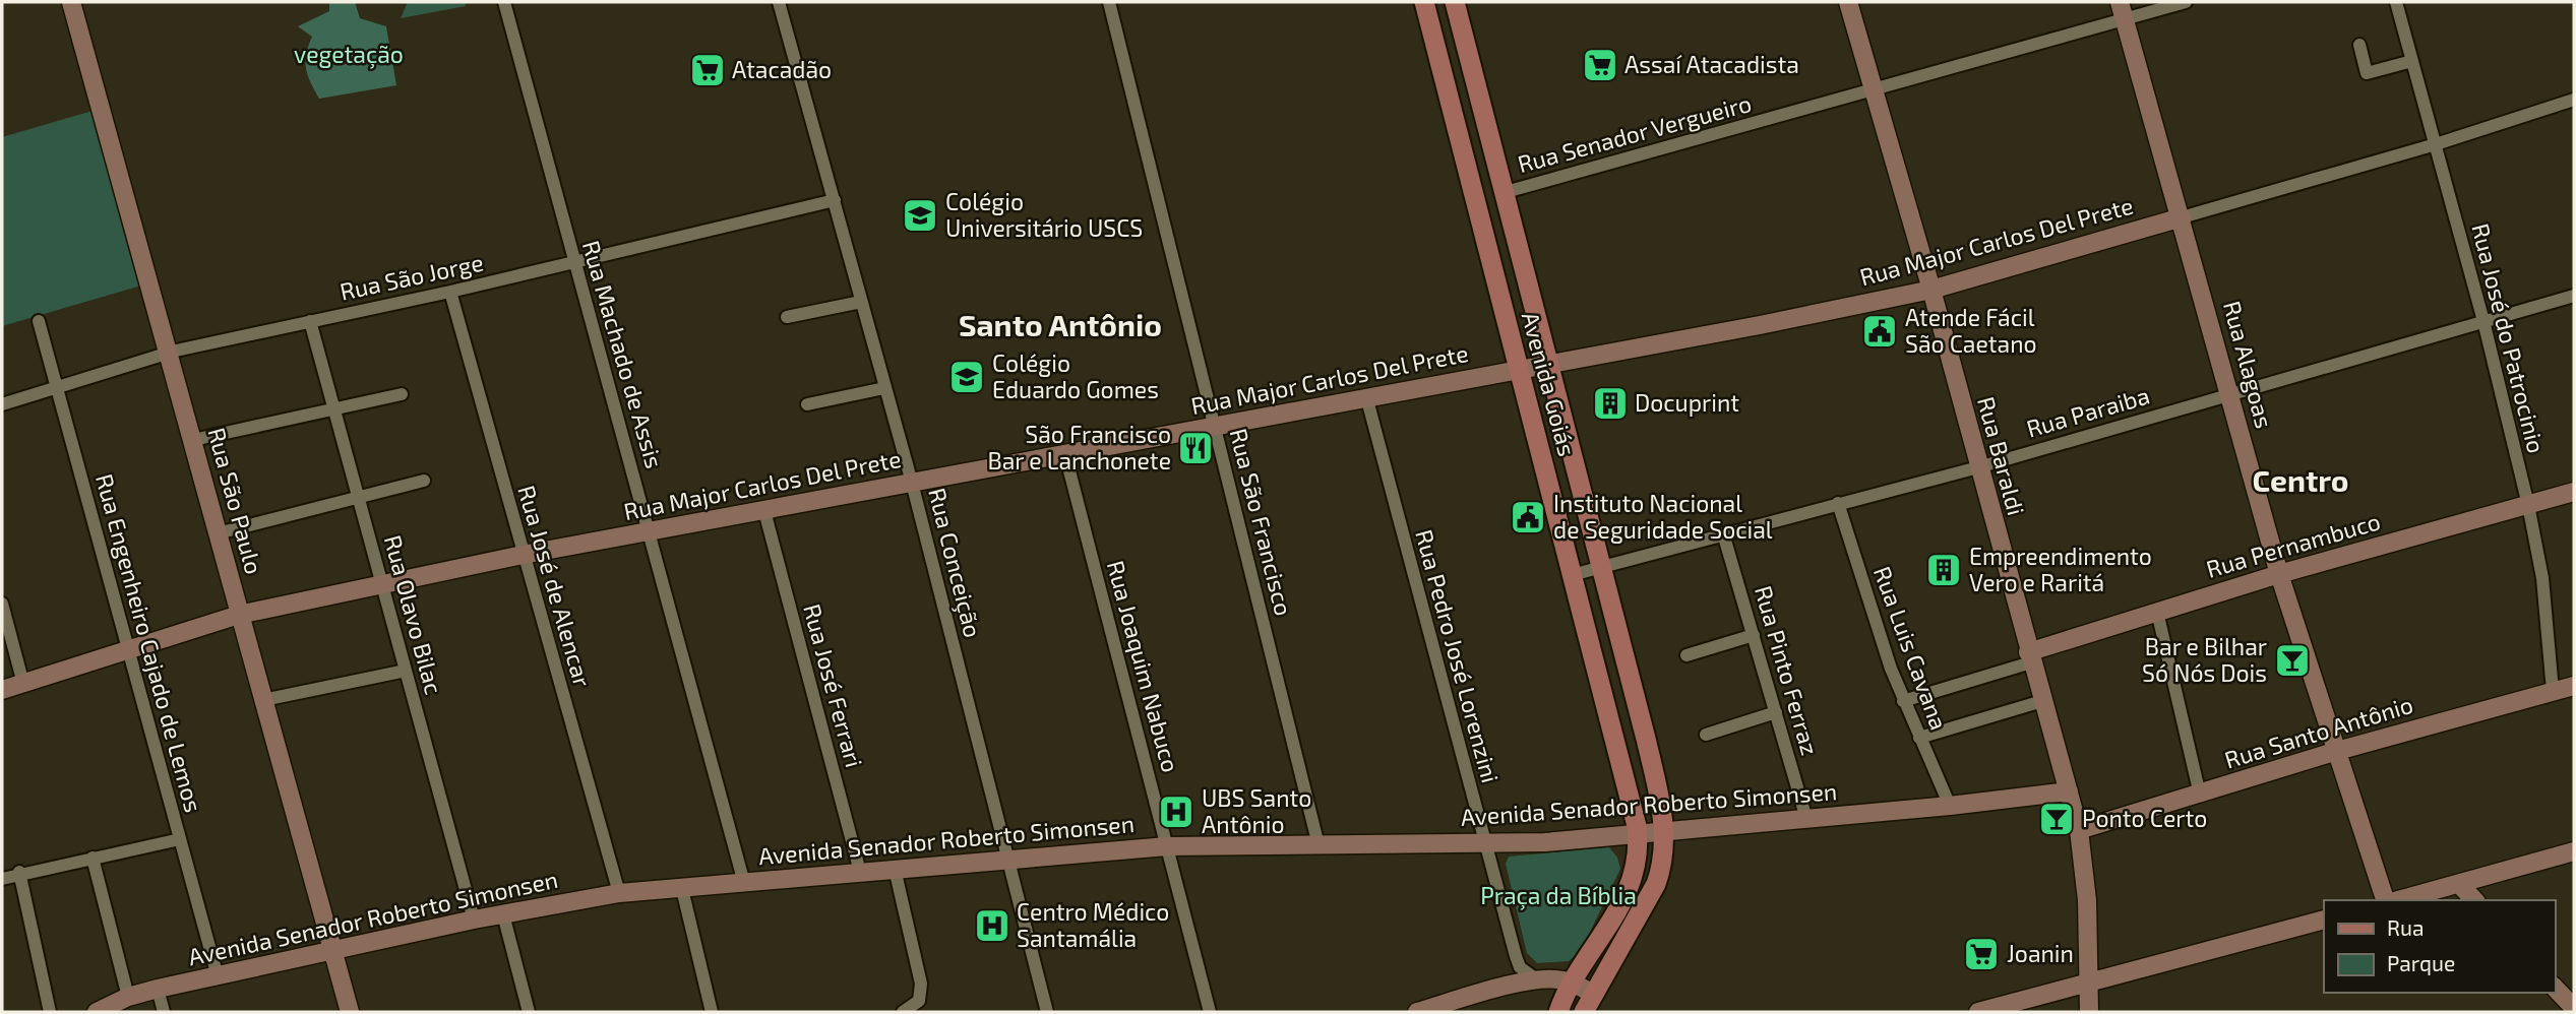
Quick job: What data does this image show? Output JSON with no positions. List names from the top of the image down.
{
  "streets": {
    "main road": ["Avenida Goiás"],
    "street": [
      "Rua Senador Vergueiro",
      "Rua Major Carlos Del Prete",
      "Rua São Jorge",
      "Rua José do Patrocinio",
      "Rua Machado de Assis",
      "Rua Alagoas",
      "Rua Paraiba",
      "Rua Baraldi",
      "Rua São Paulo",
      "Rua São Francisco",
      "Rua Pernambuco",
      "Rua Conceição",
      "Rua José de Alencar",
      "Rua Olavo Bilac",
      "Rua Engenheiro Cajado de Lemos",
      "Rua Luis Cavana",
      "Rua Pedro José Lorenzini",
      "Rua Joaquim Nabuco",
      "Rua Pinto Ferraz",
      "Rua José Ferrari",
      "Rua Santo Antônio",
      "Avenida Senador Roberto Simonsen"
    ]
  },
  "crossings": [
    ["Rua Senador Vergueiro", "Rua Alagoas"],
    ["Rua Senador Vergueiro", "Avenida Goiás"],
    ["Rua Senador Vergueiro", "Rua Baraldi"],
    ["Rua Major Carlos Del Prete", "Rua José do Patrocinio"],
    ["Rua Major Carlos Del Prete", "Rua Machado de Assis"],
    ["Rua Major Carlos Del Prete", "Rua Alagoas"],
    ["Rua Major Carlos Del Prete", "Avenida Goiás"],
    ["Rua Major Carlos Del Prete", "Rua Baraldi"],
    ["Rua Major Carlos Del Prete", "Rua São Paulo"],
    ["Rua Major Carlos Del Prete", "Rua São Francisco"],
    ["Rua Major Carlos Del Prete", "Rua Conceição"],
    ["Rua Major Carlos Del Prete", "Rua José de Alencar"],
    ["Rua Major Carlos Del Prete", "Rua Olavo Bilac"],
    ["Rua Major Carlos Del Prete", "Rua Engenheiro Cajado de Lemos"],
    ["Rua Major Carlos Del Prete", "Rua Pedro José Lorenzini"],
    ["Rua Major Carlos Del Prete", "Rua Joaquim Nabuco"],
    ["Rua Major Carlos Del Prete", "Rua José Ferrari"],
    ["Rua São Jorge", "Rua Machado de Assis"],
    ["Rua São Jorge", "Rua São Paulo"],
    ["Rua São Jorge", "Rua Conceição"],
    ["Rua São Jorge", "Rua José de Alencar"],
    ["Rua São Jorge", "Rua Olavo Bilac"],
    ["Rua São Jorge", "Rua Engenheiro Cajado de Lemos"],
    ["Rua José do Patrocinio", "Rua Paraiba"],
    ["Rua José do Patrocinio", "Rua Pernambuco"],
    ["Rua José do Patrocinio", "Rua Santo Antônio"],
    ["Rua Machado de Assis", "Avenida Senador Roberto Simonsen"],
    ["Rua Alagoas", "Rua Paraiba"],
    ["Rua Alagoas", "Rua Pernambuco"],
    ["Rua Alagoas", "Rua Santo Antônio"],
    ["Avenida Goiás", "Rua Paraiba"],
    ["Avenida Goiás", "Avenida Senador Roberto Simonsen"],
    ["Rua Paraiba", "Rua Baraldi"],
    ["Rua Paraiba", "Rua Luis Cavana"],
    ["Rua Paraiba", "Rua Pinto Ferraz"],
    ["Rua Baraldi", "Rua Pernambuco"],
    ["Rua Baraldi", "Rua Santo Antônio"],
    ["Rua Baraldi", "Avenida Senador Roberto Simonsen"],
    ["Rua São Paulo", "Avenida Senador Roberto Simonsen"],
    ["Rua São Francisco", "Avenida Senador Roberto Simonsen"],
    ["Rua Conceição", "Avenida Senador Roberto Simonsen"],
    ["Rua José de Alencar", "Avenida Senador Roberto Simonsen"],
    ["Rua Olavo Bilac", "Avenida Senador Roberto Simonsen"],
    ["Rua Engenheiro Cajado de Lemos", "Avenida Senador Roberto Simonsen"],
    ["Rua Luis Cavana", "Avenida Senador Roberto Simonsen"],
    ["Rua Pedro José Lorenzini", "Avenida Senador Roberto Simonsen"],
    ["Rua Joaquim Nabuco", "Avenida Senador Roberto Simonsen"],
    ["Rua Pinto Ferraz", "Avenida Senador Roberto Simonsen"],
    ["Rua José Ferrari", "Avenida Senador Roberto Simonsen"]
  ],
  "districts": ["Santo Antônio", "Centro"],
  "parks": ["vegetação", "Praça da Bíblia"],
  "places": {
    "supermarket": ["Assaí Atacadista", "Atacadão", "Joanin"],
    "school or university": ["Colégio Universitário USCS", "Colégio Eduardo Gomes"],
    "public building": ["Atende Fácil São Caetano", "Instituto Nacional de Seguridade Social"],
    "building": ["Docuprint", "Empreendimento Vero e Raritá"],
    "restaurant": ["São Francisco Bar e Lanchonete"],
    "bar": ["Bar e Bilhar Só Nós Dois", "Ponto Certo"],
    "hospital": ["UBS Santo Antônio", "Centro Médico Santamália"]
  },
  "legend": ["Rua", "Parque"]
}
